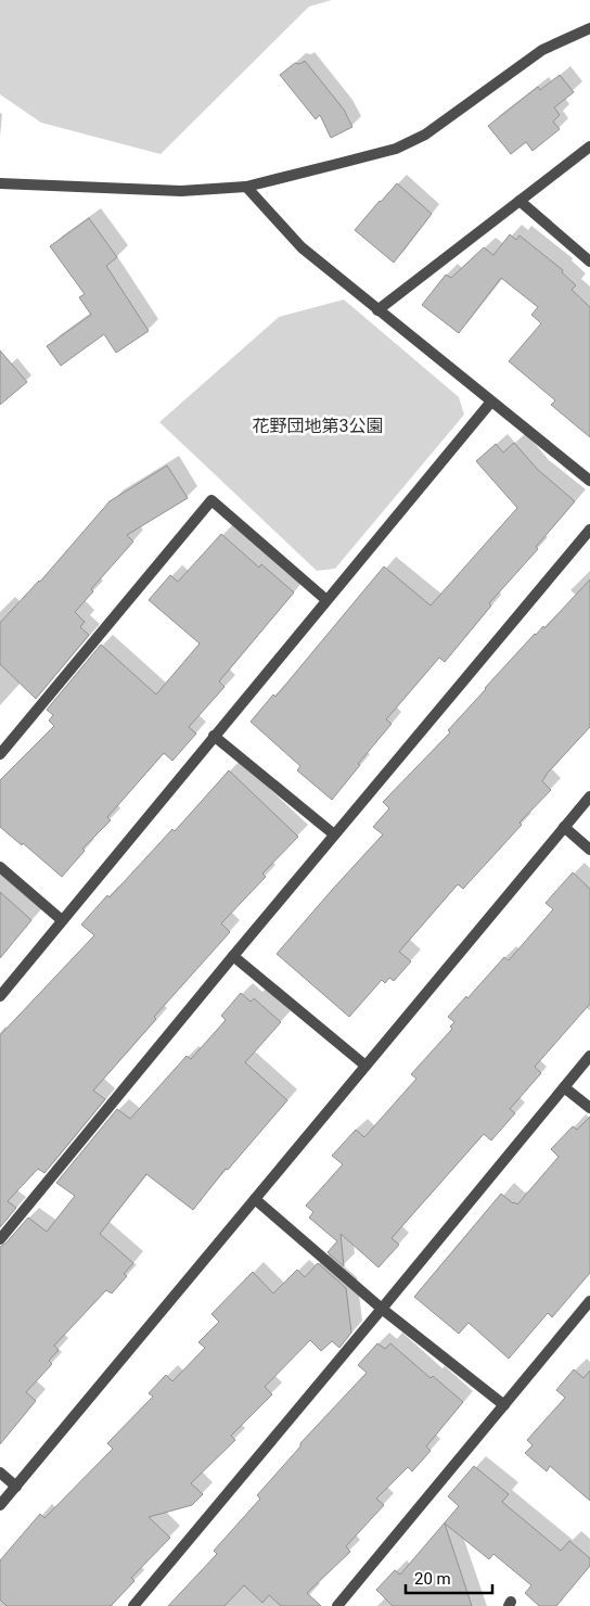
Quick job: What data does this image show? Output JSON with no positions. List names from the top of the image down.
{
  "parks": ["花野団地第3公園"],
  "scale_bar": "20 m"
}
